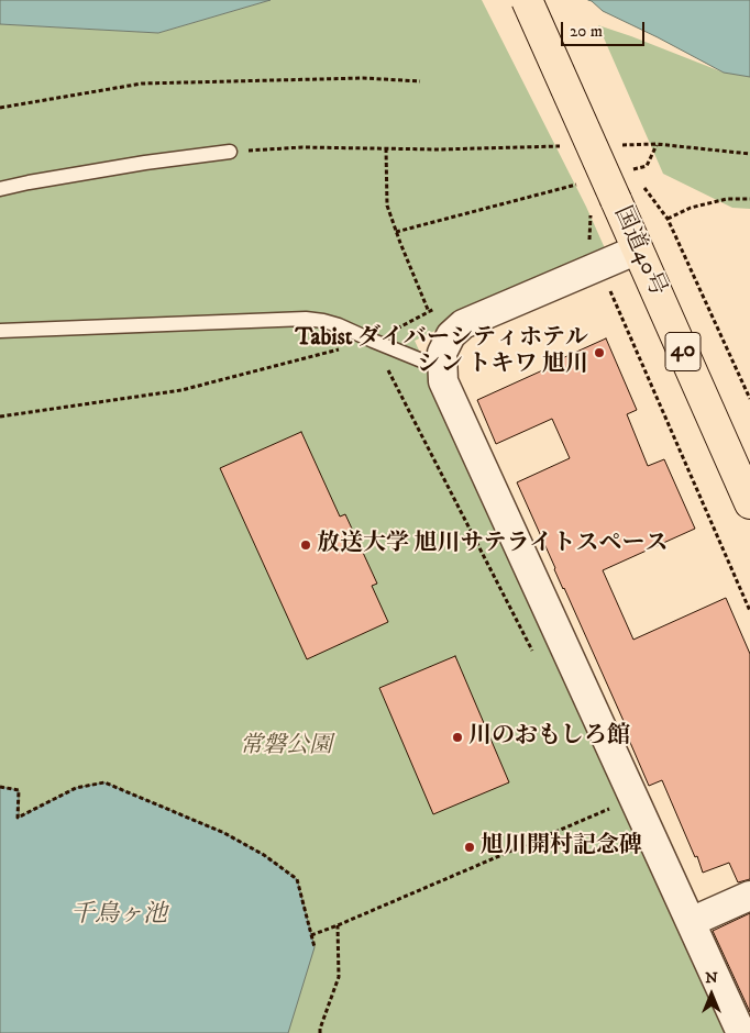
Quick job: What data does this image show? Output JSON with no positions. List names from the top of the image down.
{
  "streets": {
    "highway": ["国道40号", "40"]
  },
  "water": ["千鳥ヶ池"],
  "parks": ["常磐公園"],
  "places": [
    "Tabist ダイバーシティホテル シン トキワ 旭川",
    "放送大学 旭川サテライトスペース",
    "川のおもしろ館",
    "旭川開村記念碑"
  ],
  "scale_bar": "20 m",
  "north": "top"
}
